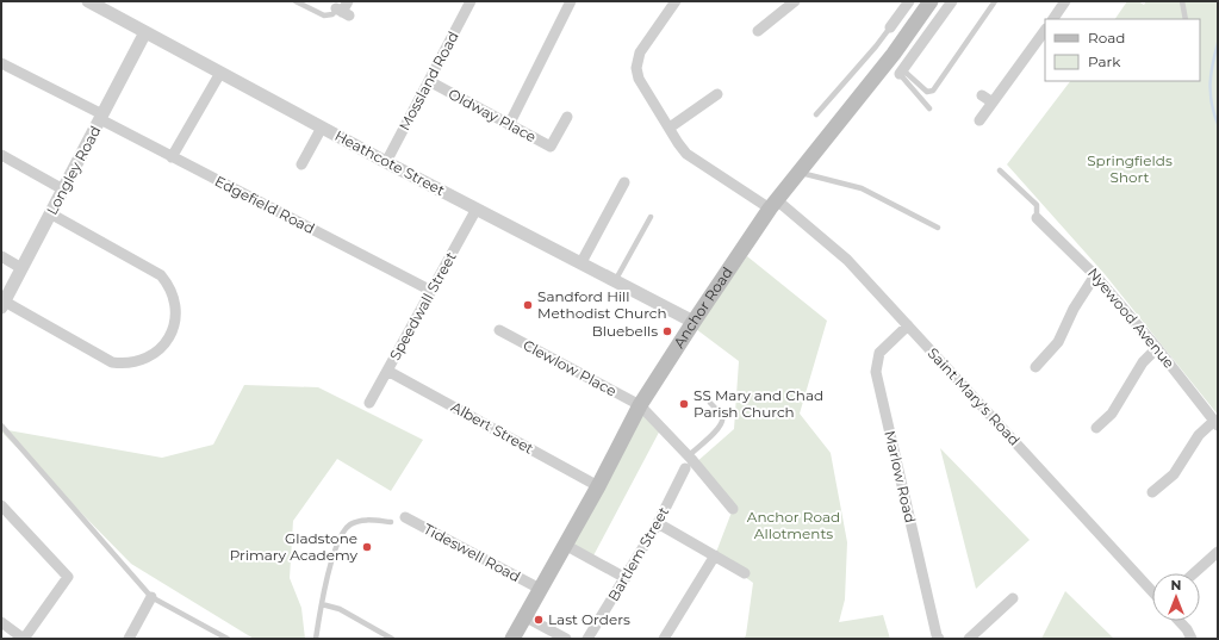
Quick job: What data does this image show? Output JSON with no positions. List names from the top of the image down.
{
  "streets": {
    "main road": ["Anchor Road"],
    "street": [
      "Mossland Road",
      "Oldway Place",
      "Heathcote Street",
      "Longley Road",
      "Edgefield Road",
      "Speedwall Street",
      "Nyewood Avenue",
      "Clewlow Place",
      "Saint Mary's Road",
      "Albert Street",
      "Marlow Road",
      "Tideswell Road",
      "Bartlem Street"
    ]
  },
  "crossings": [
    ["Mossland Road", "Oldway Place"],
    ["Mossland Road", "Heathcote Street"],
    ["Heathcote Street", "Longley Road"],
    ["Heathcote Street", "Speedwall Street"],
    ["Heathcote Street", "Anchor Road"],
    ["Longley Road", "Edgefield Road"],
    ["Edgefield Road", "Speedwall Street"],
    ["Speedwall Street", "Albert Street"],
    ["Anchor Road", "Clewlow Place"],
    ["Anchor Road", "Saint Mary's Road"],
    ["Anchor Road", "Albert Street"],
    ["Anchor Road", "Tideswell Road"],
    ["Saint Mary's Road", "Marlow Road"]
  ],
  "parks": ["Springfields Short", "Anchor Road Allotments"],
  "places": [
    "Sandford Hill Methodist Church",
    "Bluebells",
    "SS Mary and Chad Parish Church",
    "Gladstone Primary Academy",
    "Last Orders"
  ],
  "legend": ["Road", "Park"],
  "north": "top"
}
